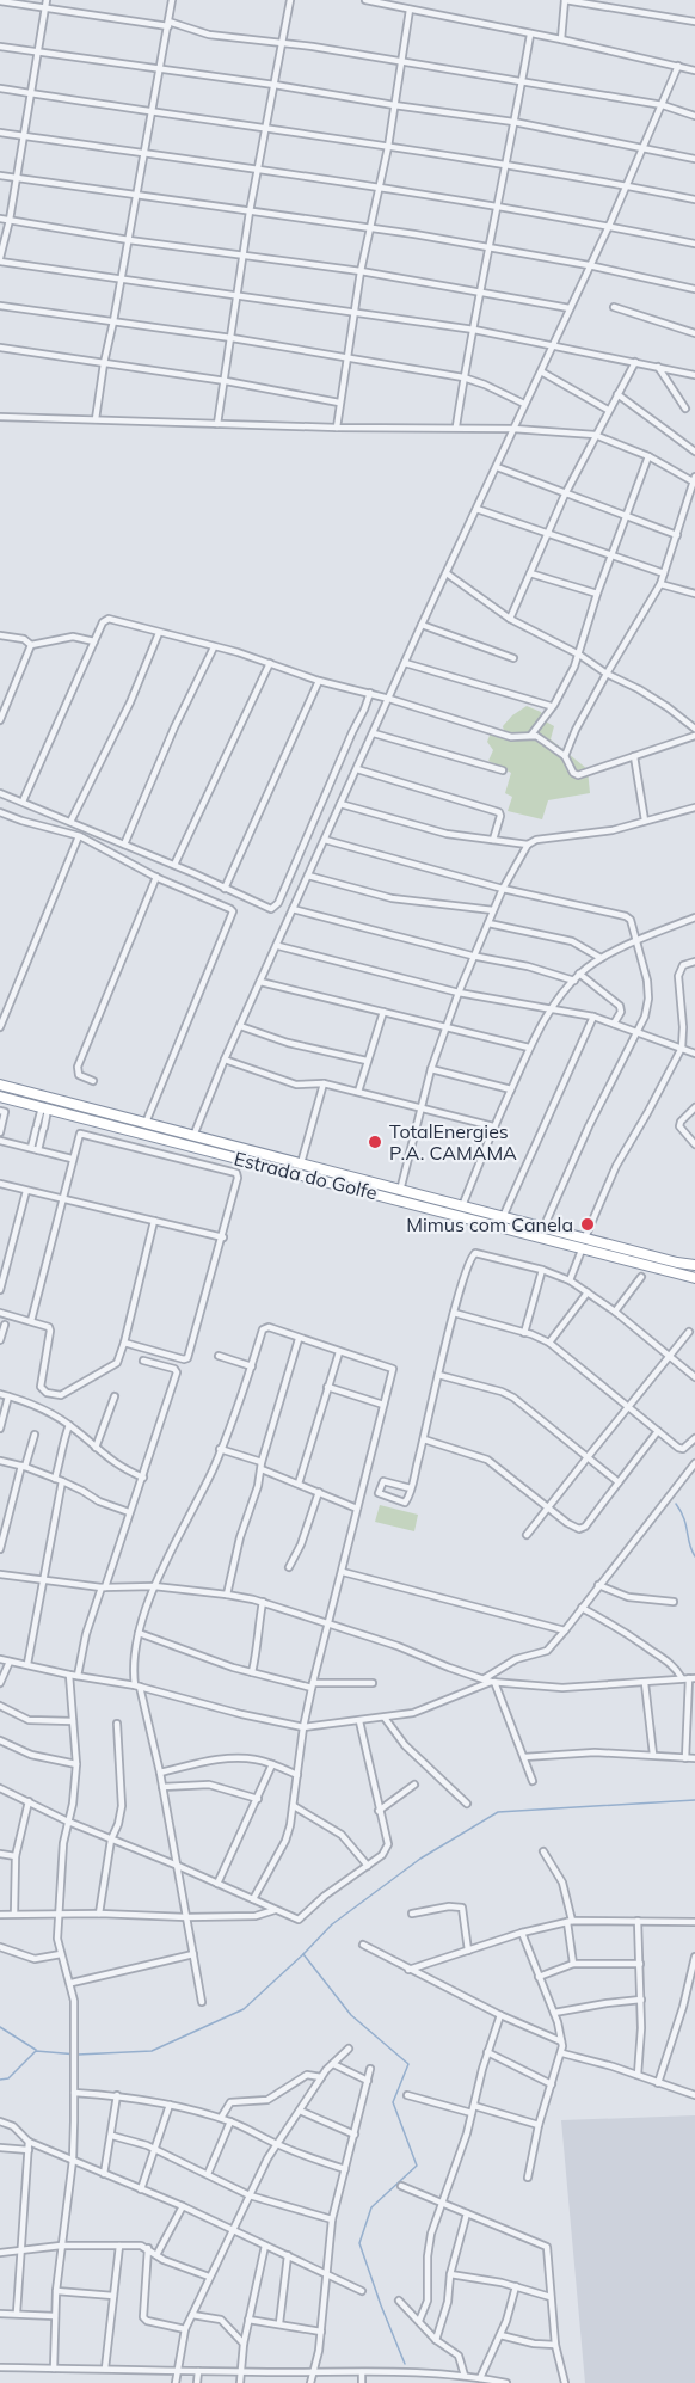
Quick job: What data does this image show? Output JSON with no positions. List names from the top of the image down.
{
  "streets": {
    "highway": ["Estrada do Golfe"]
  },
  "places": ["TotalEnergies P.A. CAMAMA", "Mimus com Canela"]
}
